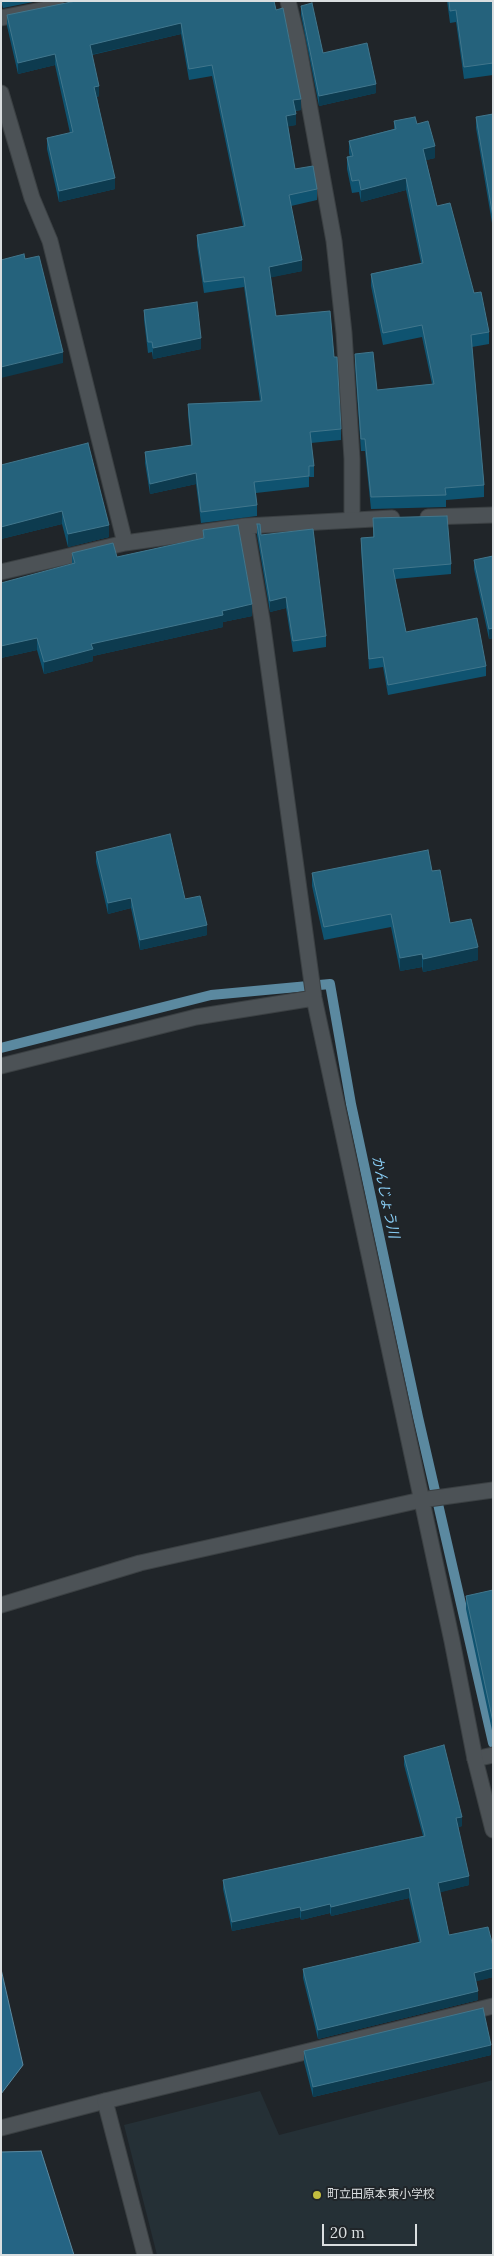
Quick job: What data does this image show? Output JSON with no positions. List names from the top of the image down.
{
  "water": ["かんじょう川"],
  "places": ["町立田原本東小学校"],
  "scale_bar": "20 m"
}
